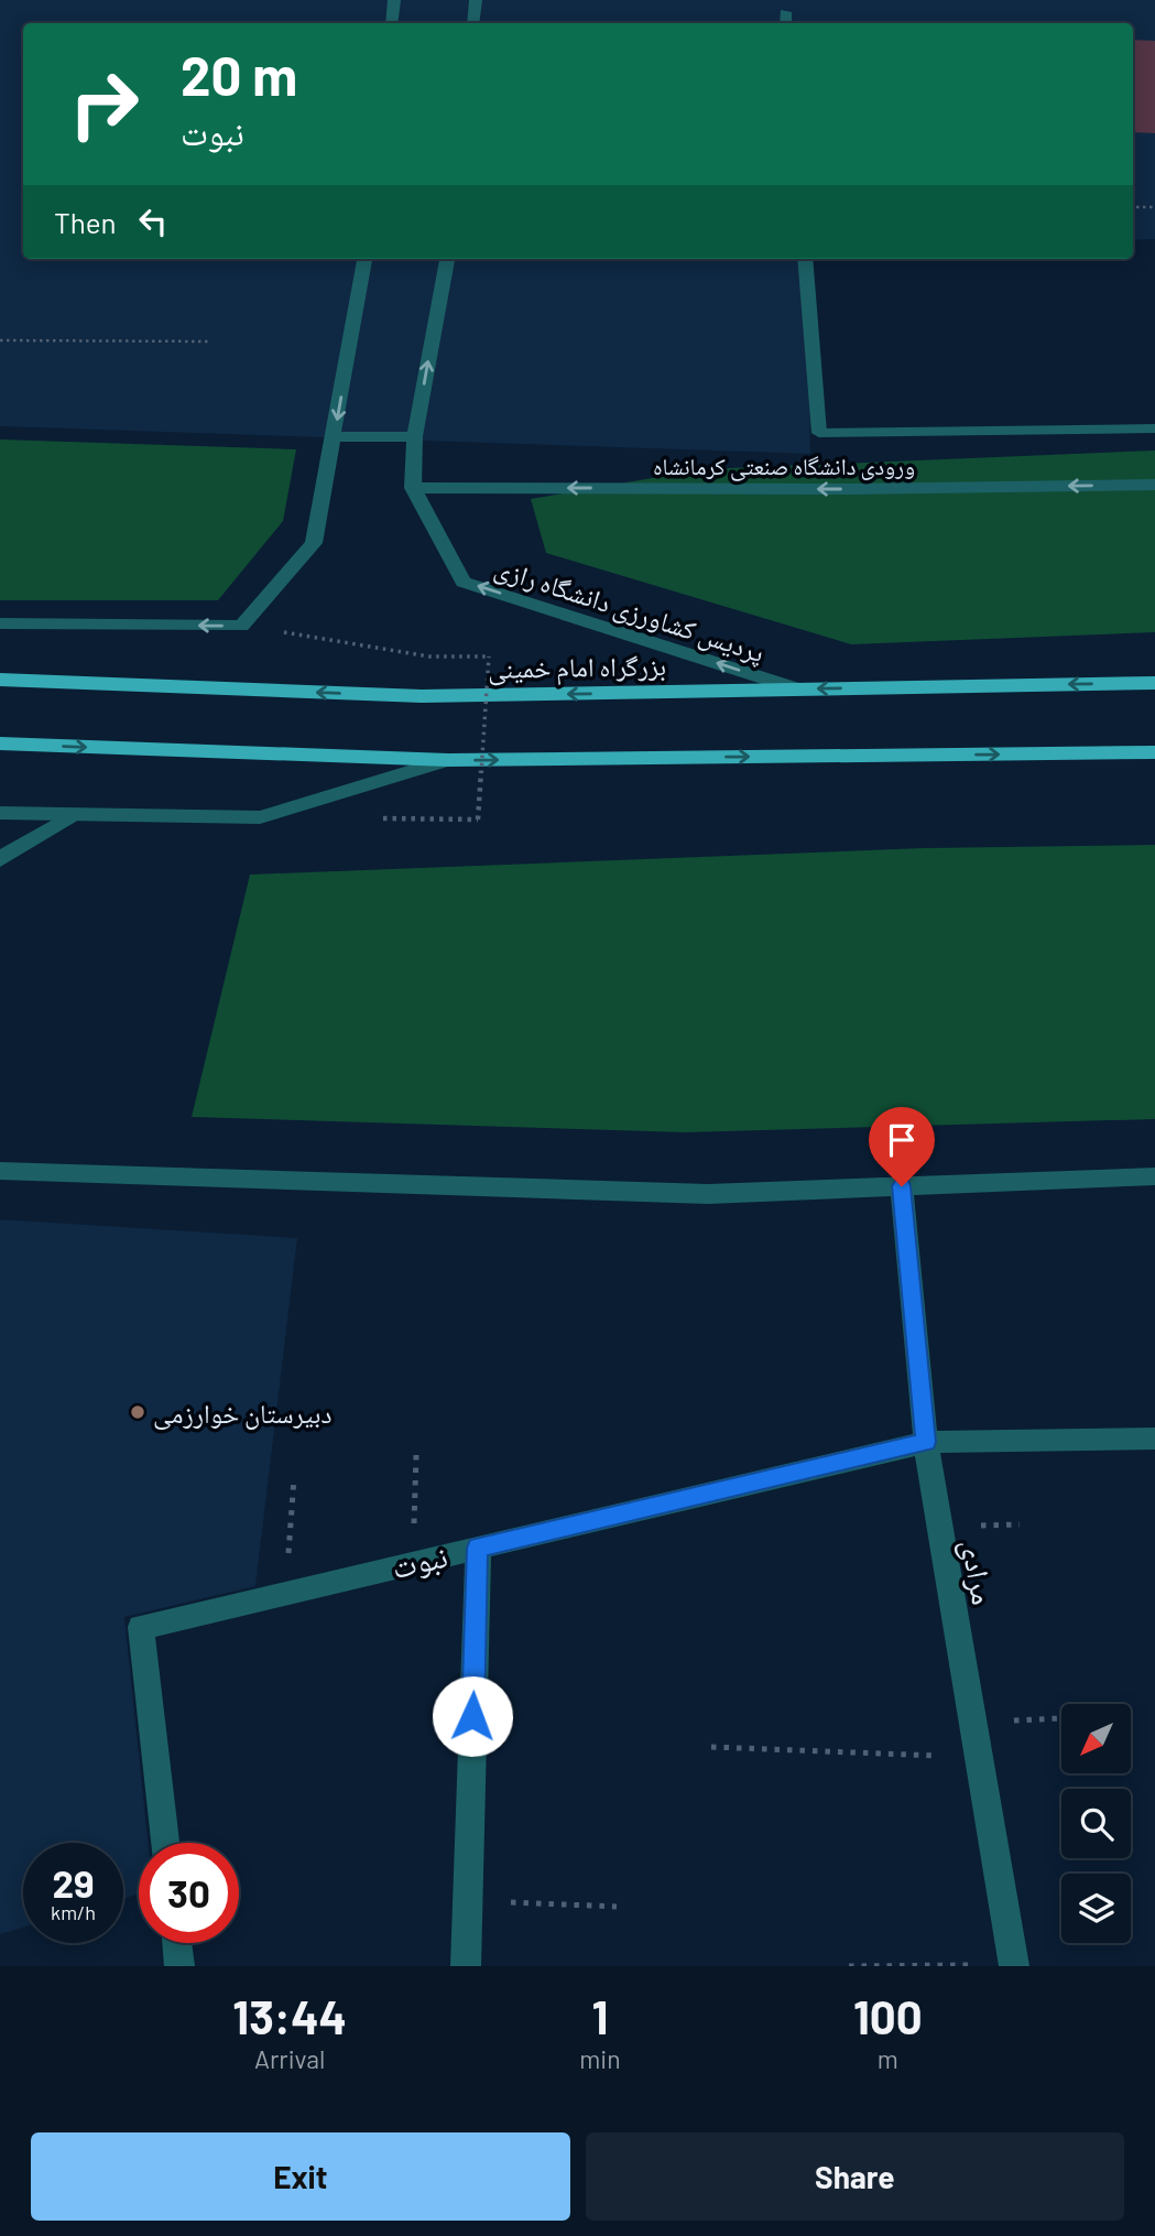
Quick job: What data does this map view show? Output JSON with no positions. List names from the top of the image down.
{
  "streets": {
    "highway": ["بزرگراه امام خمینی"],
    "street": ["پردیس کشاورزی دانشگاه رازی", "نبوت", "مرادی"],
    "lane": ["ورودی دانشگاه صنعتی کرمانشاه"]
  },
  "crossings": [
    ["ورودی دانشگاه صنعتی کرمانشاه", "پردیس کشاورزی دانشگاه رازی"],
    ["پردیس کشاورزی دانشگاه رازی", "بزرگراه امام خمینی"],
    ["نبوت", "مرادی"]
  ],
  "one_way": ["ورودی دانشگاه صنعتی کرمانشاه", "پردیس کشاورزی دانشگاه رازی"],
  "places": ["دبیرستان خوارزمی"],
  "north": "bottom left",
  "page": {
    "turn": ["20 m", "نبوت"],
    "then": "Then",
    "speed": "29 km/h",
    "limit": "30",
    "eta": [
      "13:44",
      "Arrival",
      "1",
      "min",
      "100",
      "m"
    ],
    "buttons": ["Exit", "Share"]
  }
}
